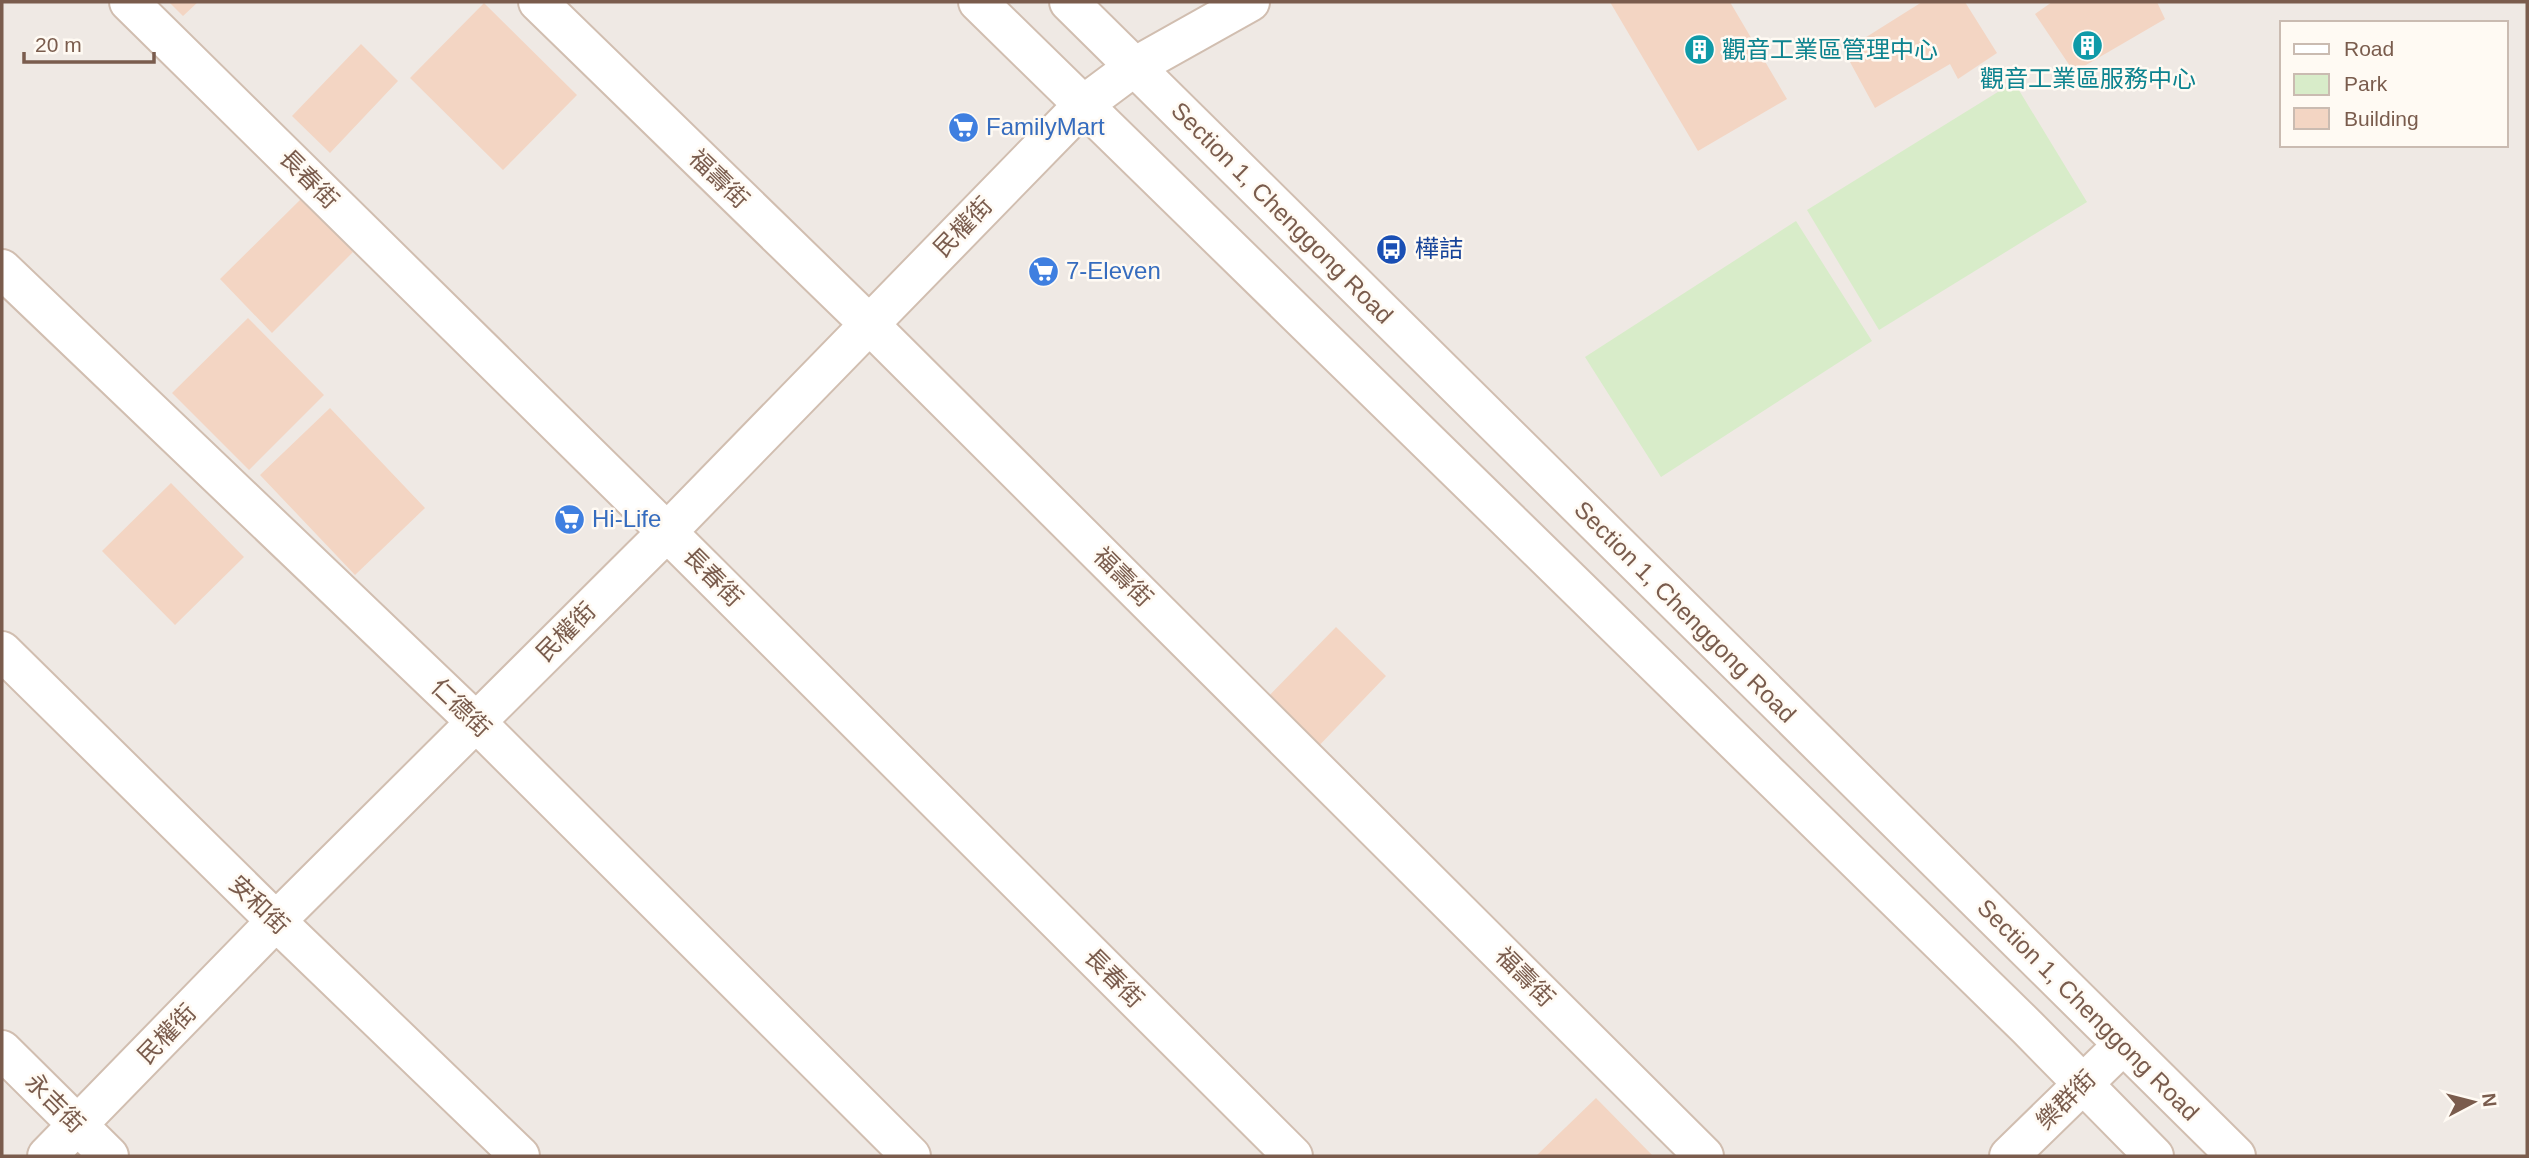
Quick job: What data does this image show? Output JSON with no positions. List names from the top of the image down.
{
  "streets": {
    "street": [
      "長春街",
      "福壽街",
      "Section 1, Chenggong Road",
      "民權街",
      "仁德街",
      "安和街",
      "樂群街",
      "永吉街"
    ]
  },
  "crossings": [
    ["長春街", "民權街"],
    ["福壽街", "民權街"],
    ["Section 1, Chenggong Road", "民權街"],
    ["Section 1, Chenggong Road", "樂群街"],
    ["民權街", "仁德街"],
    ["民權街", "安和街"],
    ["民權街", "永吉街"]
  ],
  "places": {
    "building": ["觀音工業區服務中心", "觀音工業區管理中心"],
    "supermarket": ["FamilyMart", "7-Eleven", "Hi-Life"],
    "bus stop": ["樺詰"]
  },
  "legend": ["Road", "Park", "Building"],
  "scale_bar": "20 m",
  "north": "right"
}
